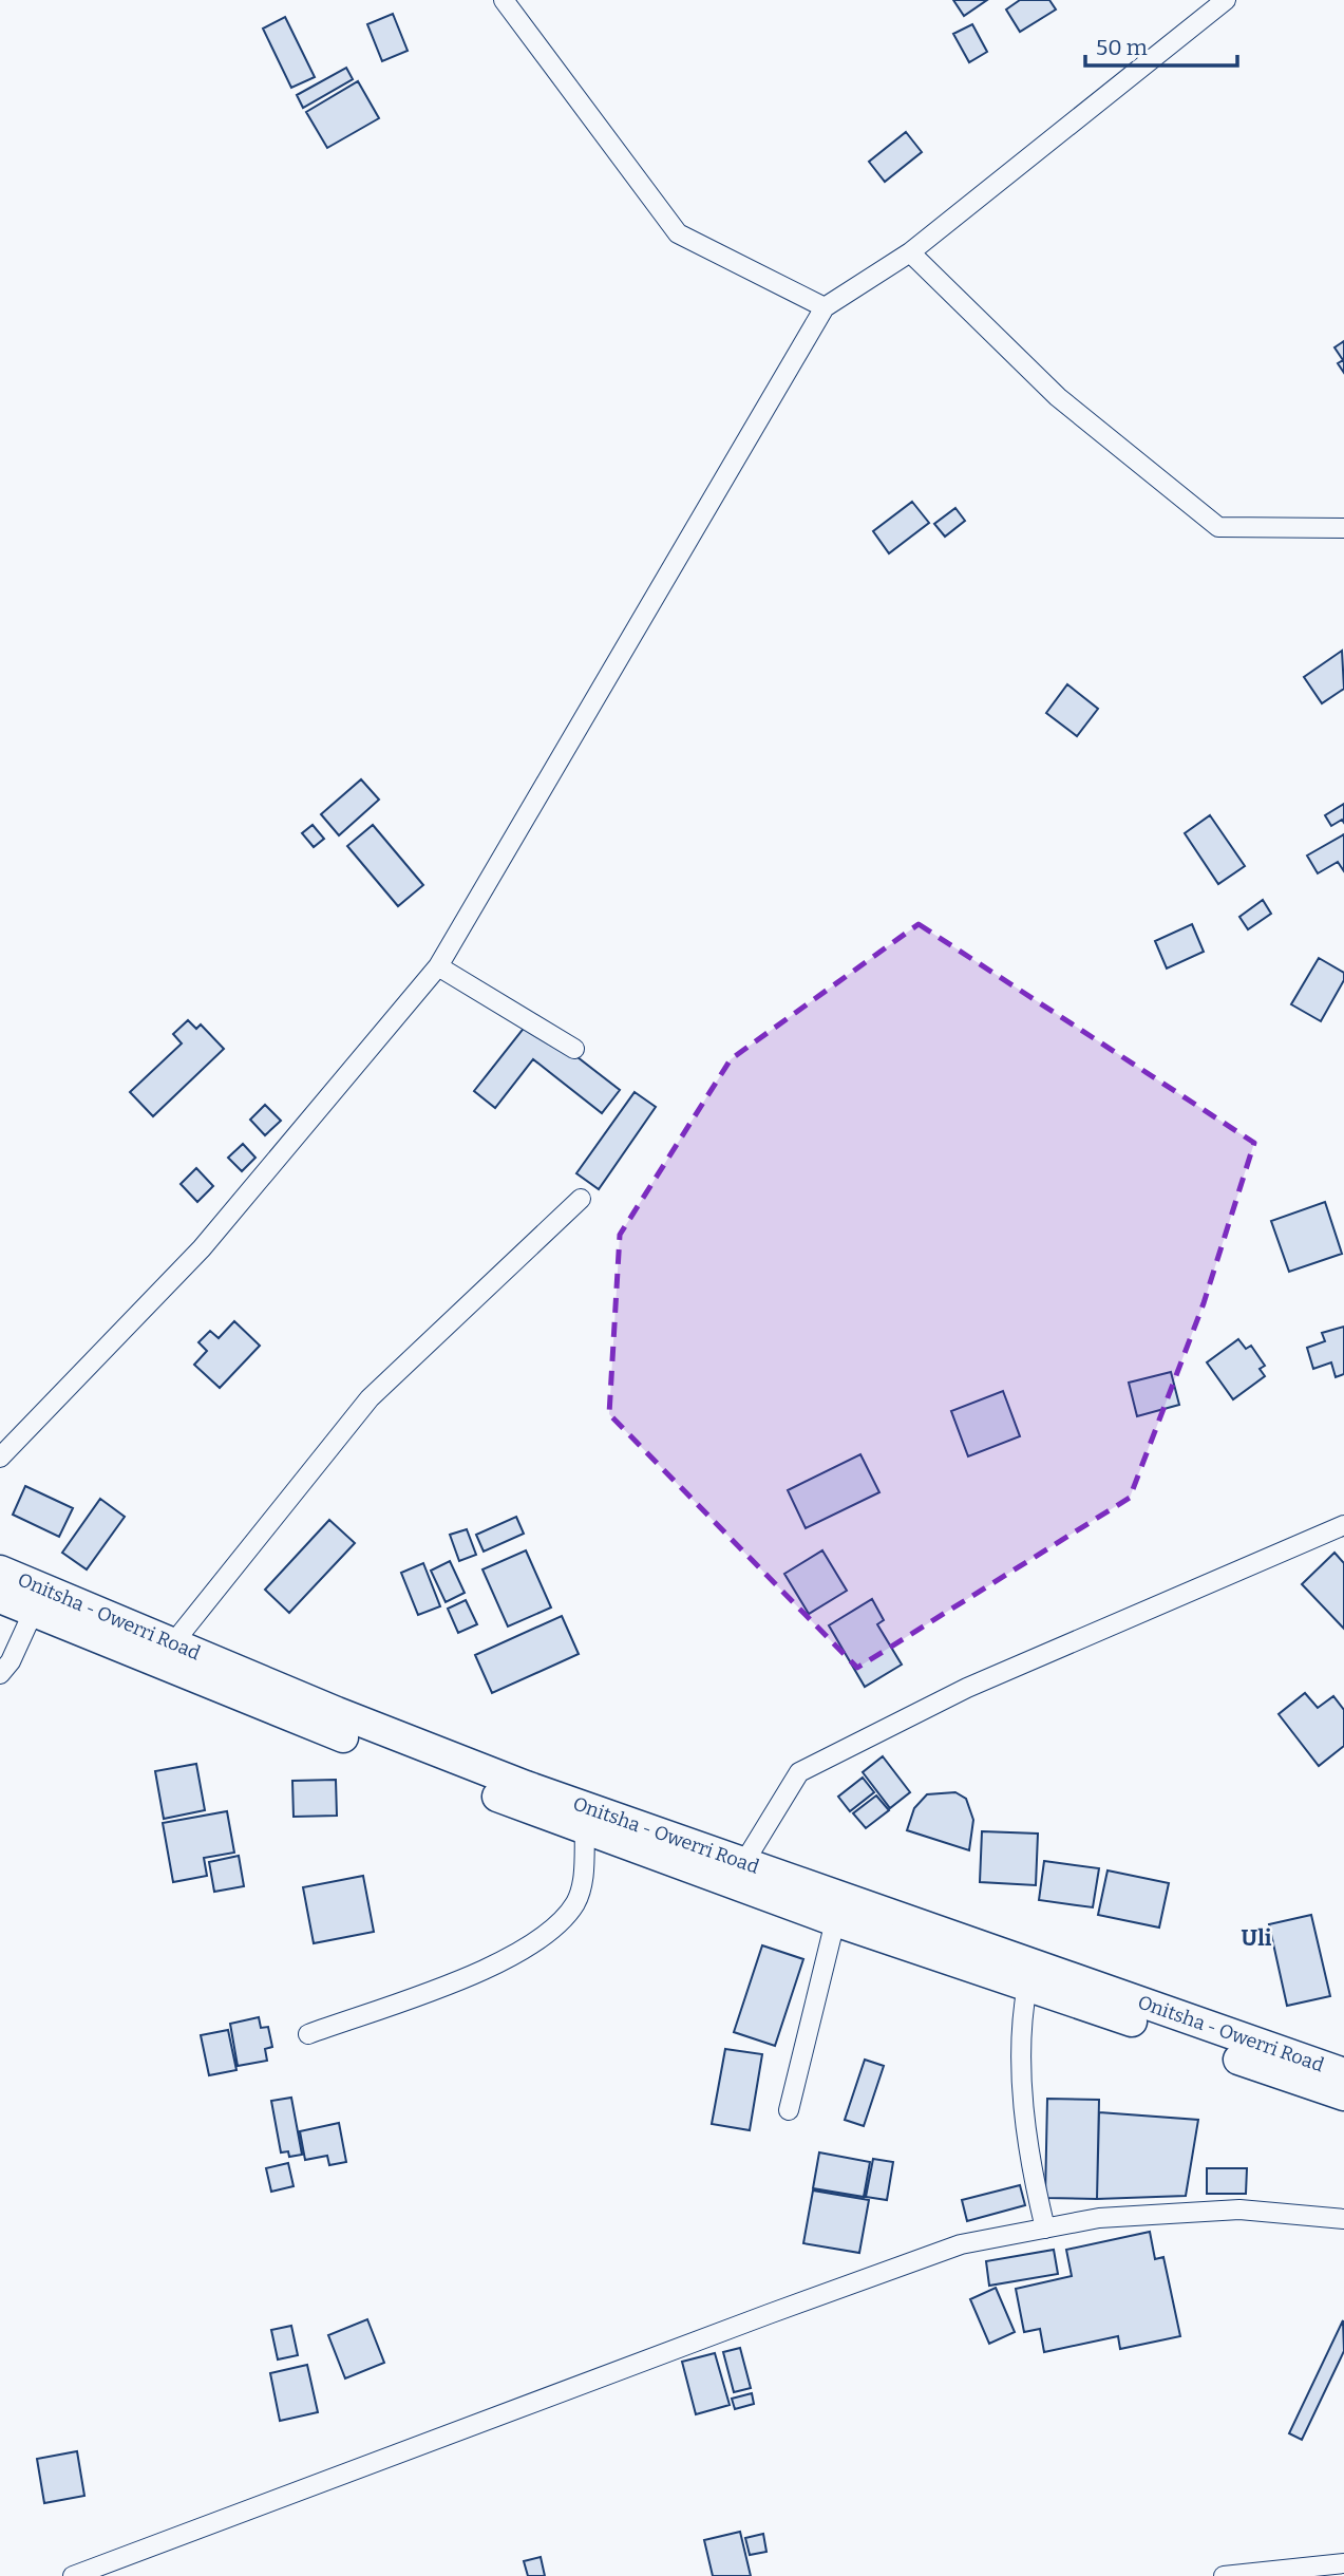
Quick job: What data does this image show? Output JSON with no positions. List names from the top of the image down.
{
  "streets": {
    "highway": ["Onitsha - Owerri Road"]
  },
  "districts": ["Uli"],
  "scale_bar": "50 m"
}
